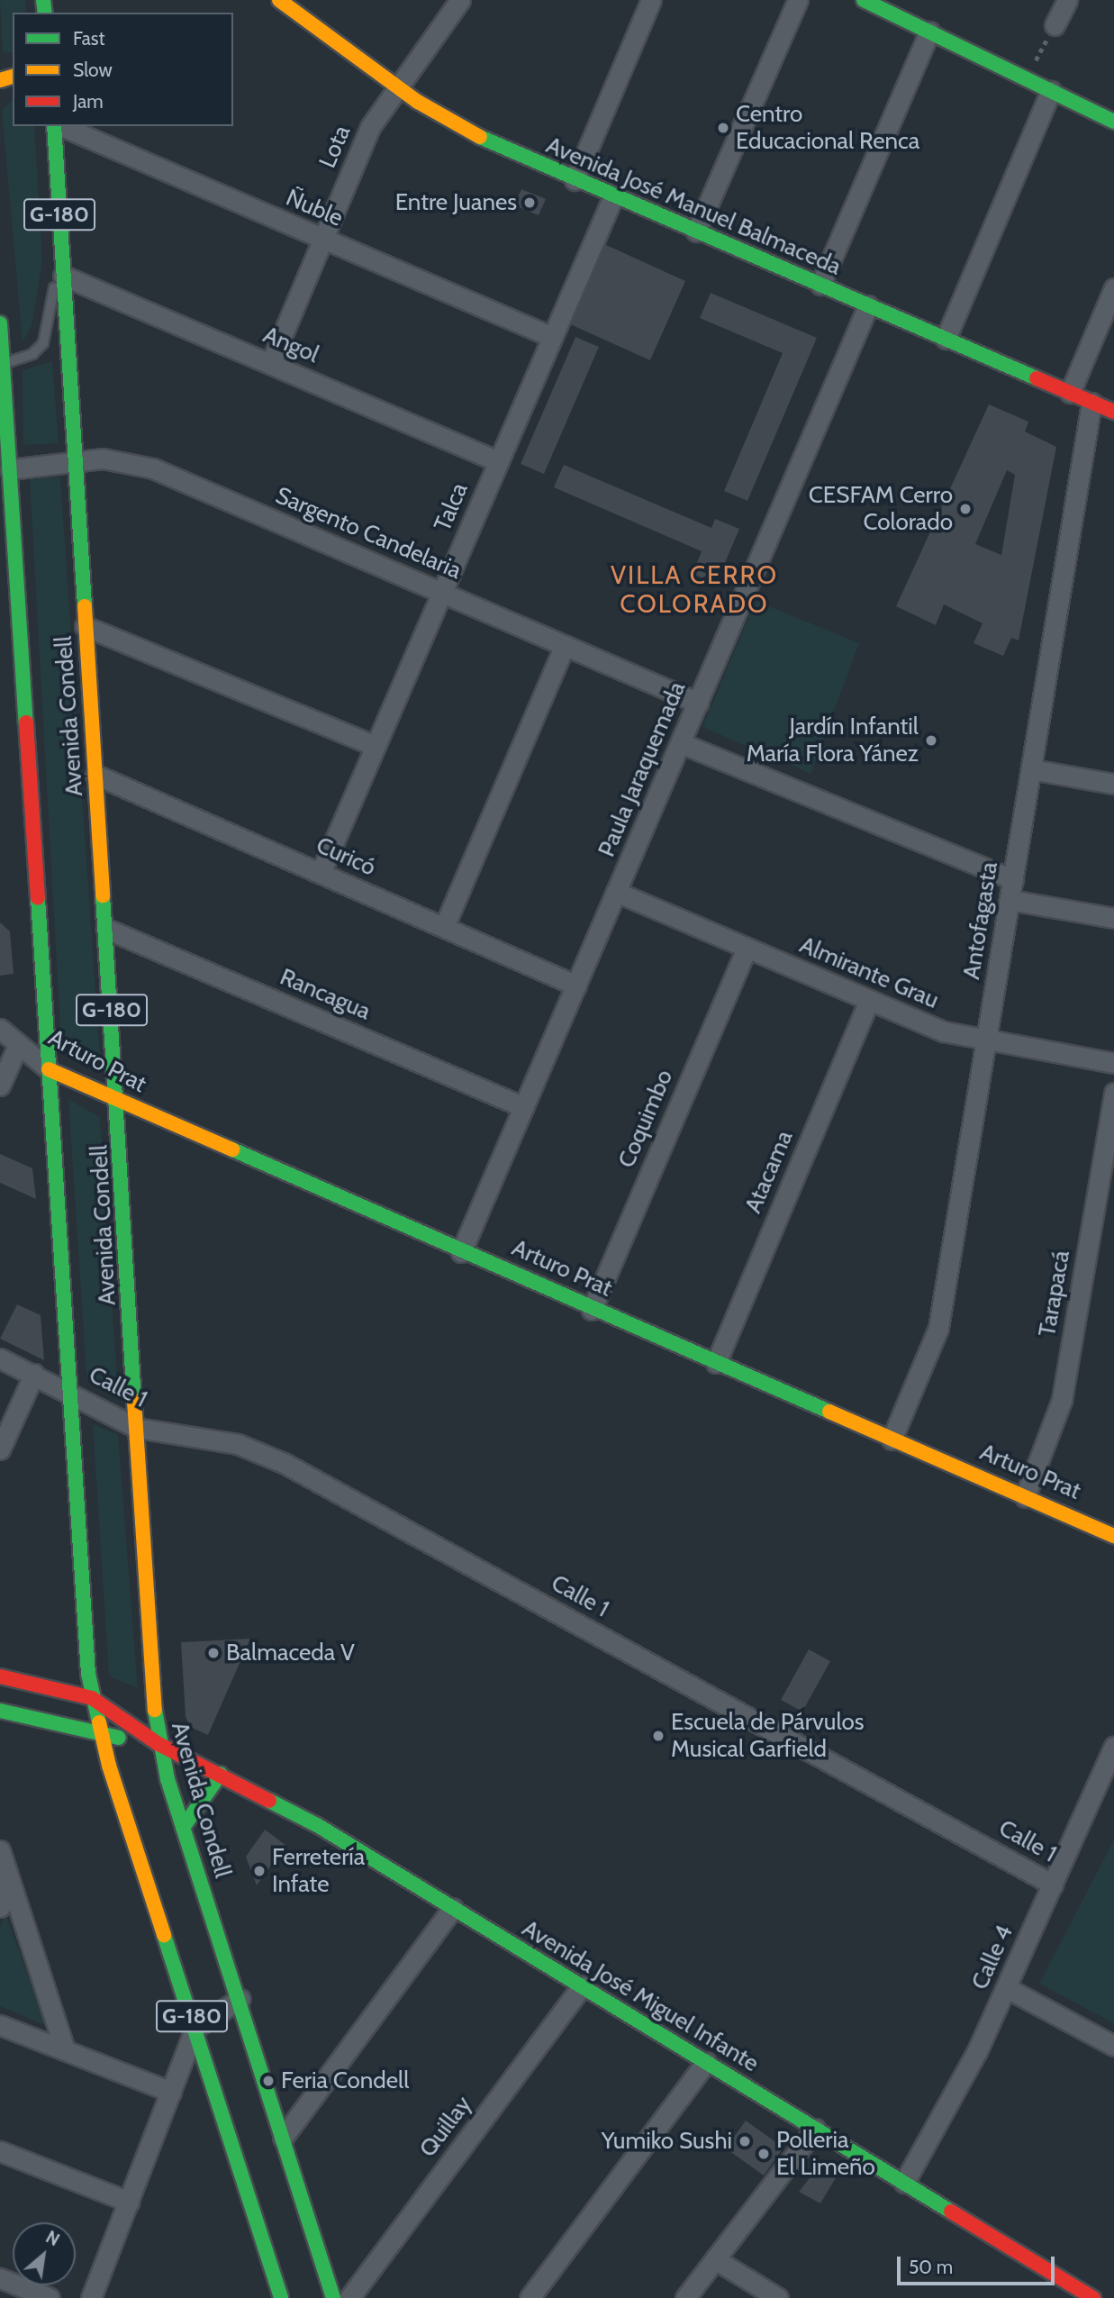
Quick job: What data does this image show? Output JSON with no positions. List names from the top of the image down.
{
  "streets": {
    "main road": [
      "Avenida José Manuel Balmaceda",
      "G-180",
      "Avenida Condell",
      "Arturo Prat",
      "Avenida José Miguel Infante"
    ],
    "street": [
      "Lota",
      "Ñuble",
      "Angol",
      "Talca",
      "Sargento Candelaria",
      "Paula Jaraquemada",
      "Curicó",
      "Antofagasta",
      "Almirante Grau",
      "Rancagua",
      "Coquimbo",
      "Atacama",
      "Tarapacá",
      "Calle 1",
      "Calle 4",
      "Quillay"
    ]
  },
  "crossings": [
    ["Lota", "Avenida José Manuel Balmaceda"],
    ["Lota", "Ñuble"],
    ["Lota", "Angol"],
    ["Avenida José Manuel Balmaceda", "Talca"],
    ["Avenida José Manuel Balmaceda", "Paula Jaraquemada"],
    ["Avenida José Manuel Balmaceda", "Antofagasta"],
    ["Ñuble", "Talca"],
    ["Angol", "Talca"],
    ["Angol", "Avenida Condell"],
    ["Talca", "Sargento Candelaria"],
    ["Talca", "Curicó"],
    ["Sargento Candelaria", "Avenida Condell"],
    ["Sargento Candelaria", "Paula Jaraquemada"],
    ["Avenida Condell", "Curicó"],
    ["Avenida Condell", "Rancagua"],
    ["Avenida Condell", "Arturo Prat"],
    ["Avenida Condell", "Calle 1"],
    ["Avenida Condell", "Avenida José Miguel Infante"],
    ["Paula Jaraquemada", "Curicó"],
    ["Paula Jaraquemada", "Almirante Grau"],
    ["Paula Jaraquemada", "Rancagua"],
    ["Paula Jaraquemada", "Arturo Prat"],
    ["Antofagasta", "Almirante Grau"],
    ["Antofagasta", "Arturo Prat"],
    ["Almirante Grau", "Coquimbo"],
    ["Almirante Grau", "Atacama"],
    ["Arturo Prat", "Coquimbo"],
    ["Arturo Prat", "Atacama"],
    ["Arturo Prat", "Tarapacá"],
    ["Calle 1", "Calle 4"],
    ["Calle 4", "Avenida José Miguel Infante"],
    ["Avenida José Miguel Infante", "Quillay"]
  ],
  "districts": ["VILLA CERRO COLORADO"],
  "places": [
    "Centro Educacional Renca",
    "Entre Juanes",
    "CESFAM Cerro Colorado",
    "Jardín Infantil María Flora Yánez",
    "Balmaceda V",
    "Escuela de Párvulos Musical Garfield",
    "Ferretería Infate",
    "Feria Condell",
    "Yumiko Sushi",
    "Polleria El Limeño"
  ],
  "legend": ["Fast", "Slow", "Jam"],
  "scale_bar": "50 m",
  "north": "top right"
}
